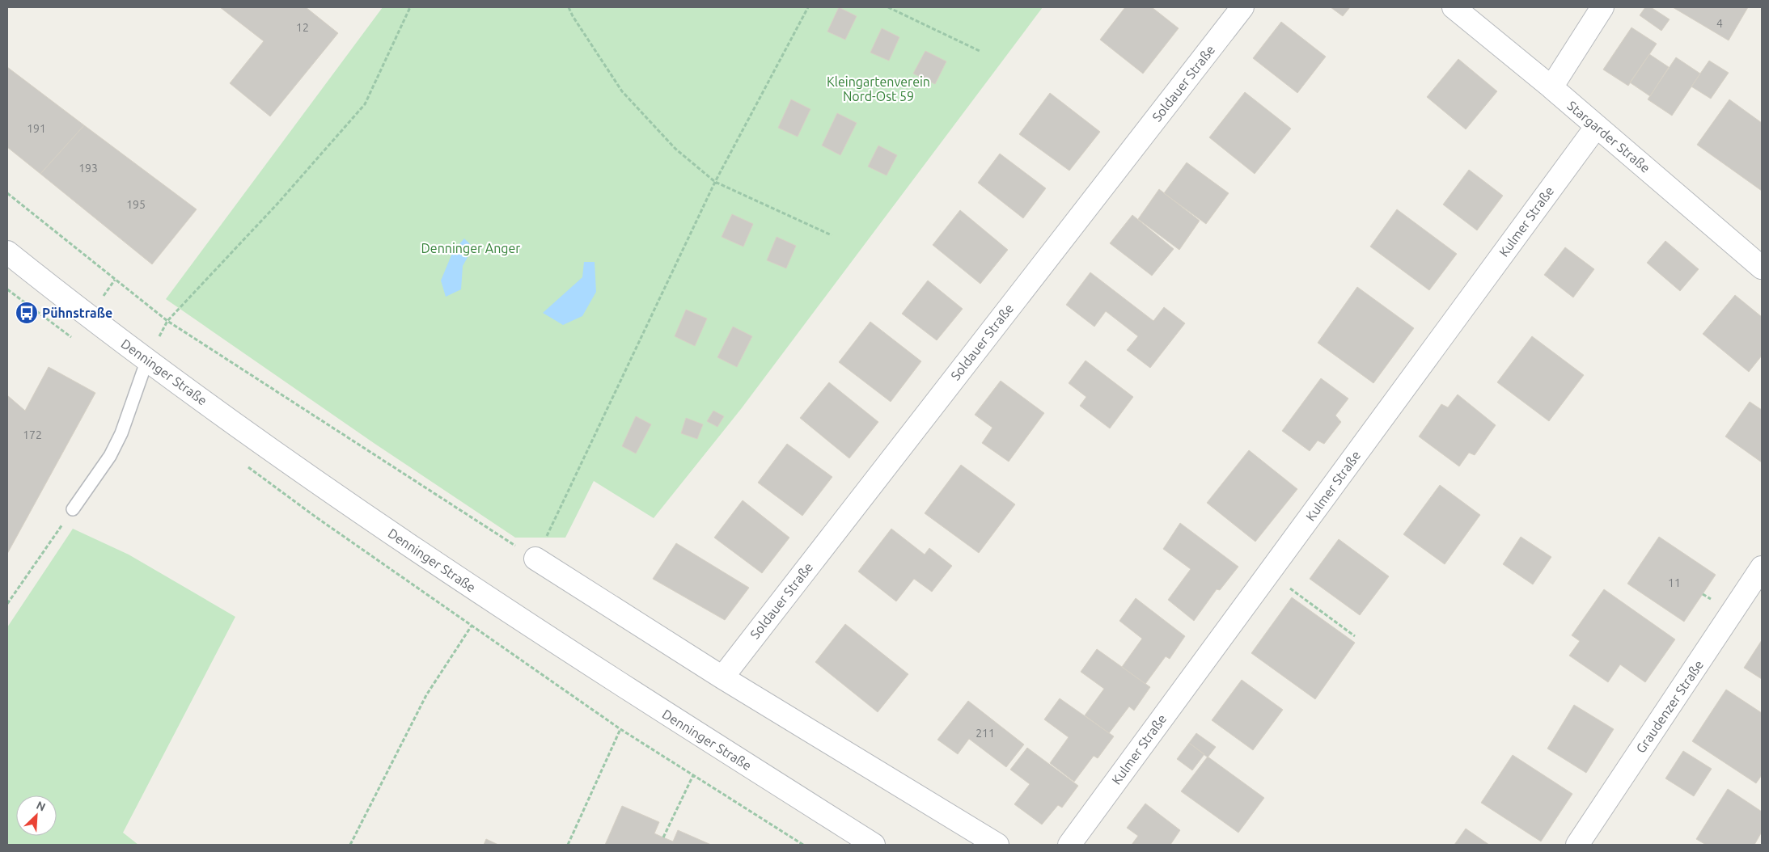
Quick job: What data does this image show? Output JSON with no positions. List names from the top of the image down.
{
  "streets": {
    "street": [
      "Soldauer Straße",
      "Stargarder Straße",
      "Kulmer Straße",
      "Denninger Straße",
      "Graudenzer Straße"
    ]
  },
  "crossings": [
    ["Stargarder Straße", "Kulmer Straße"]
  ],
  "parks": ["Kleingartenverein Nord-Ost 59", "Denninger Anger"],
  "places": {
    "bus stop": ["Pühnstraße"]
  },
  "house_numbers": [
    "4",
    "12",
    "191",
    "193",
    "195",
    "172",
    "11",
    "211"
  ],
  "north": "top right"
}
